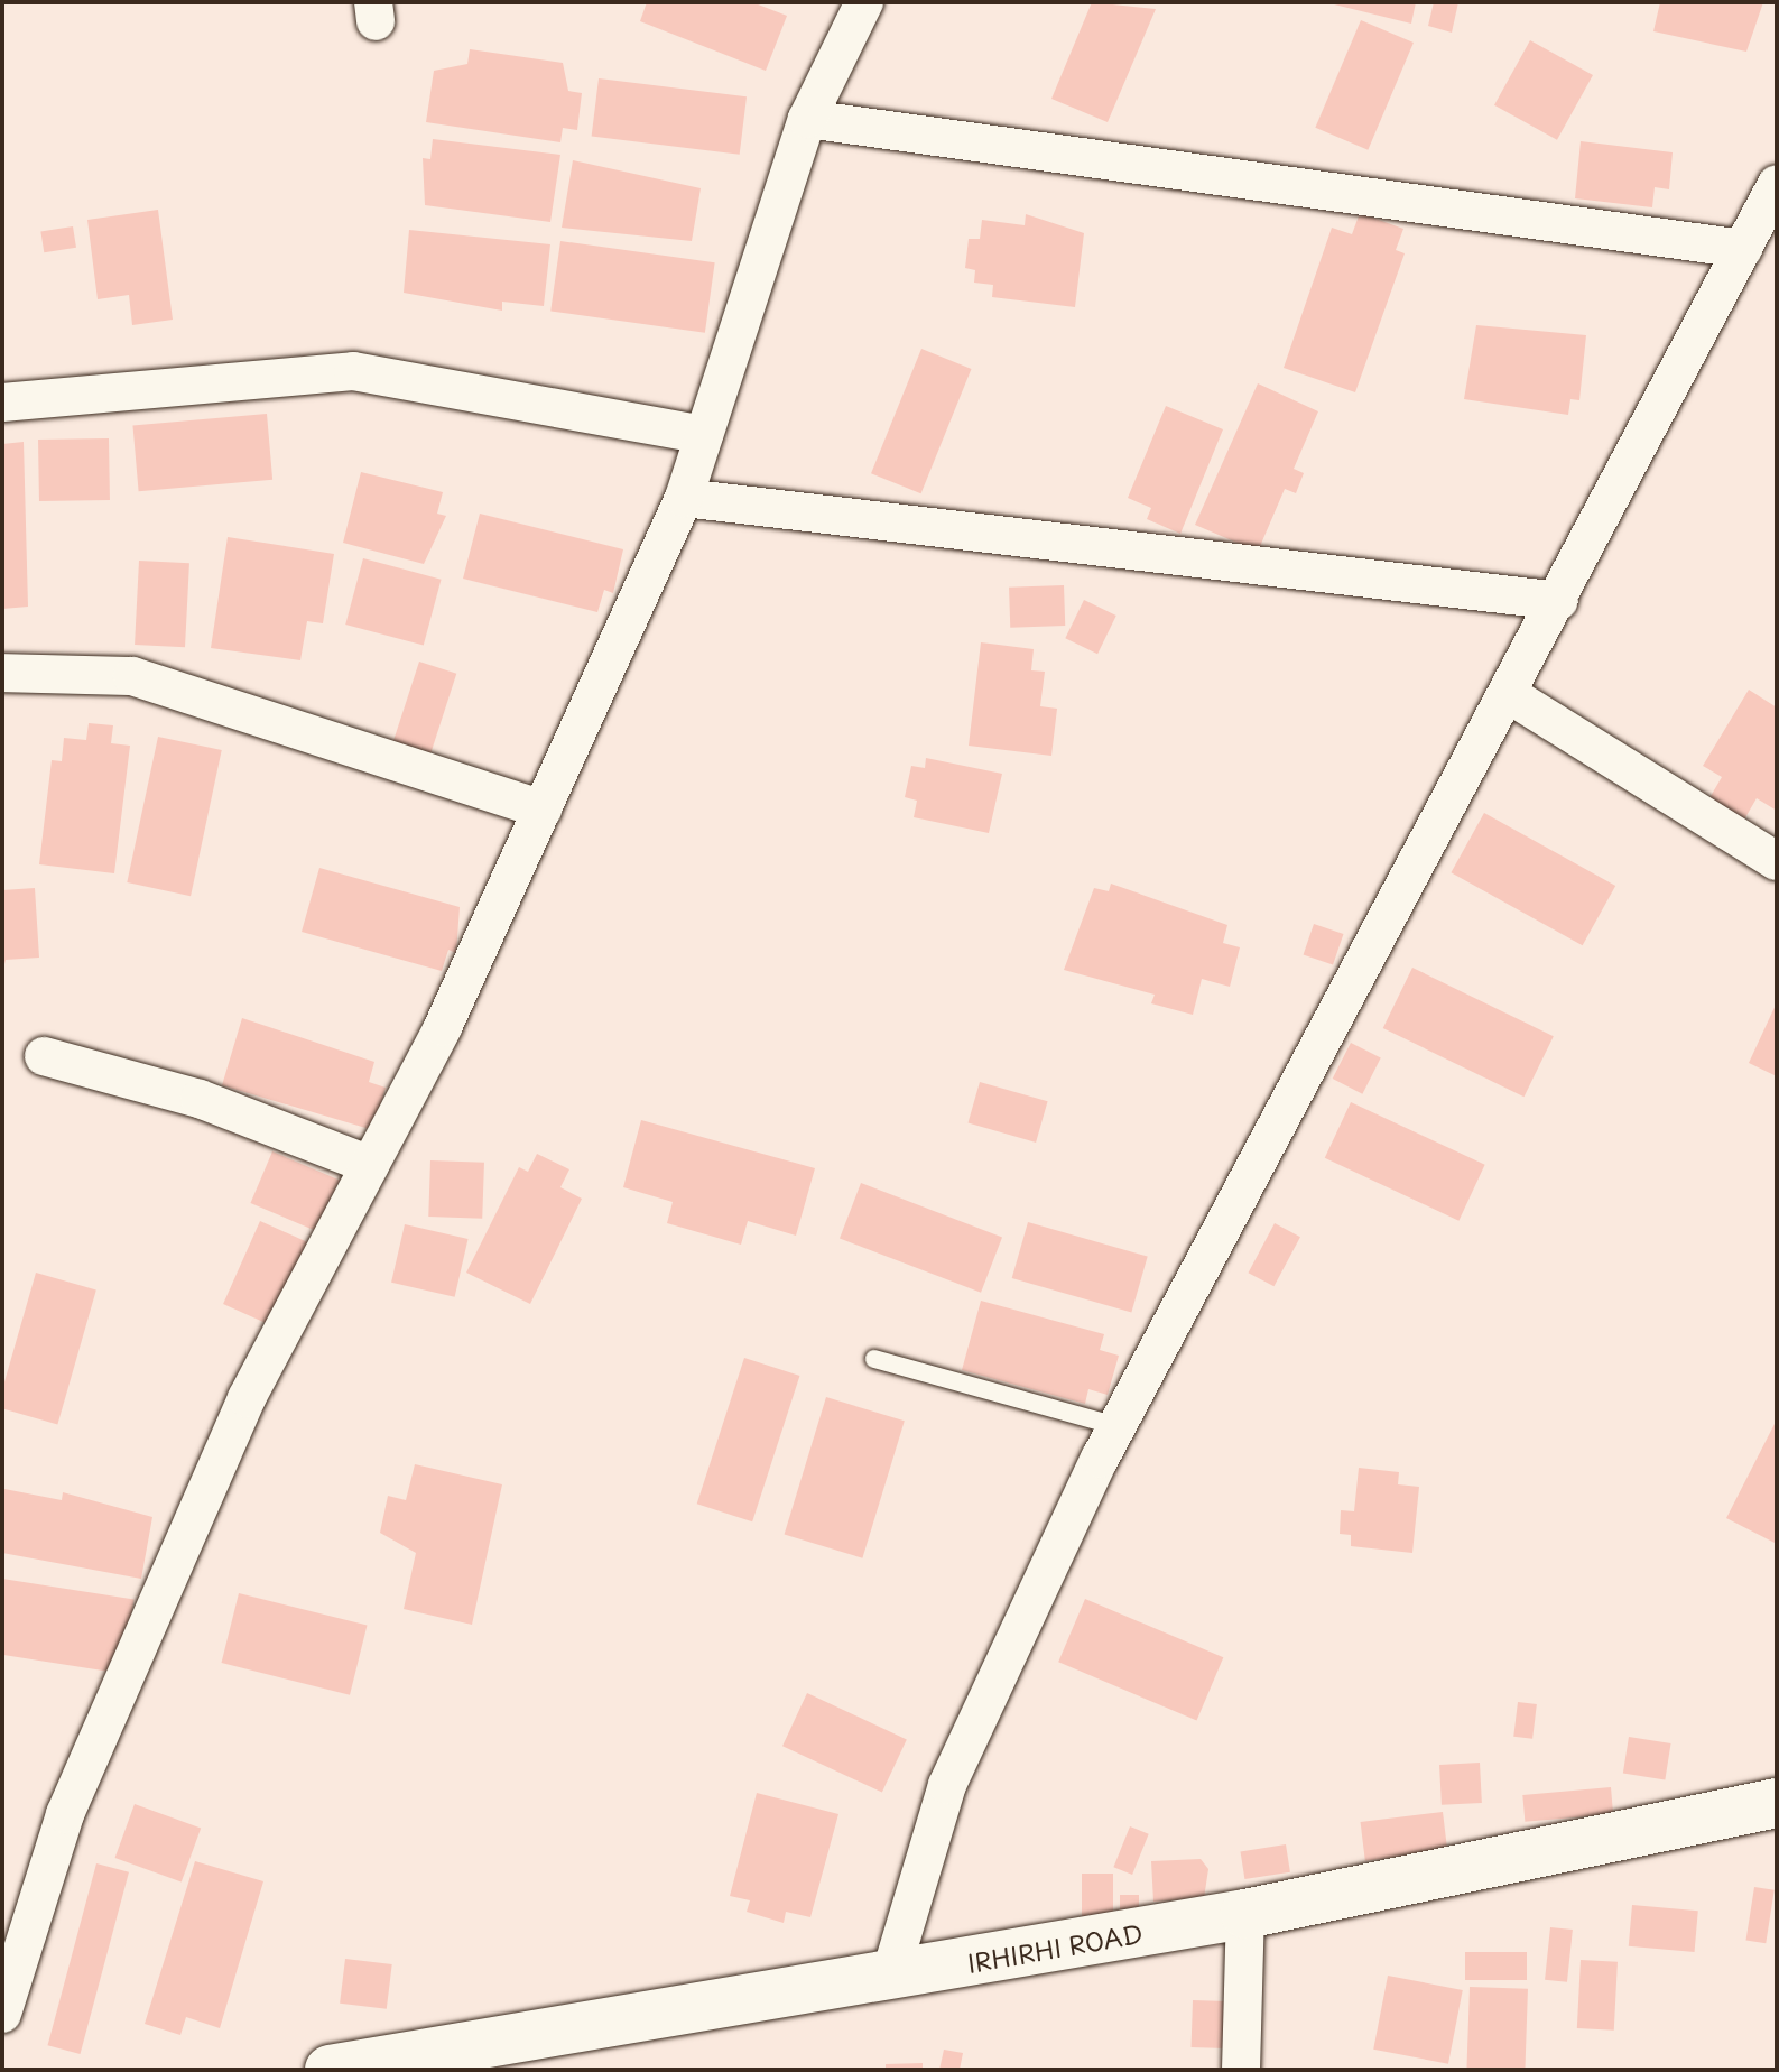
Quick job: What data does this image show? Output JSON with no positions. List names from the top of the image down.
{
  "streets": {
    "street": ["IRHIRHI ROAD"]
  }
}
